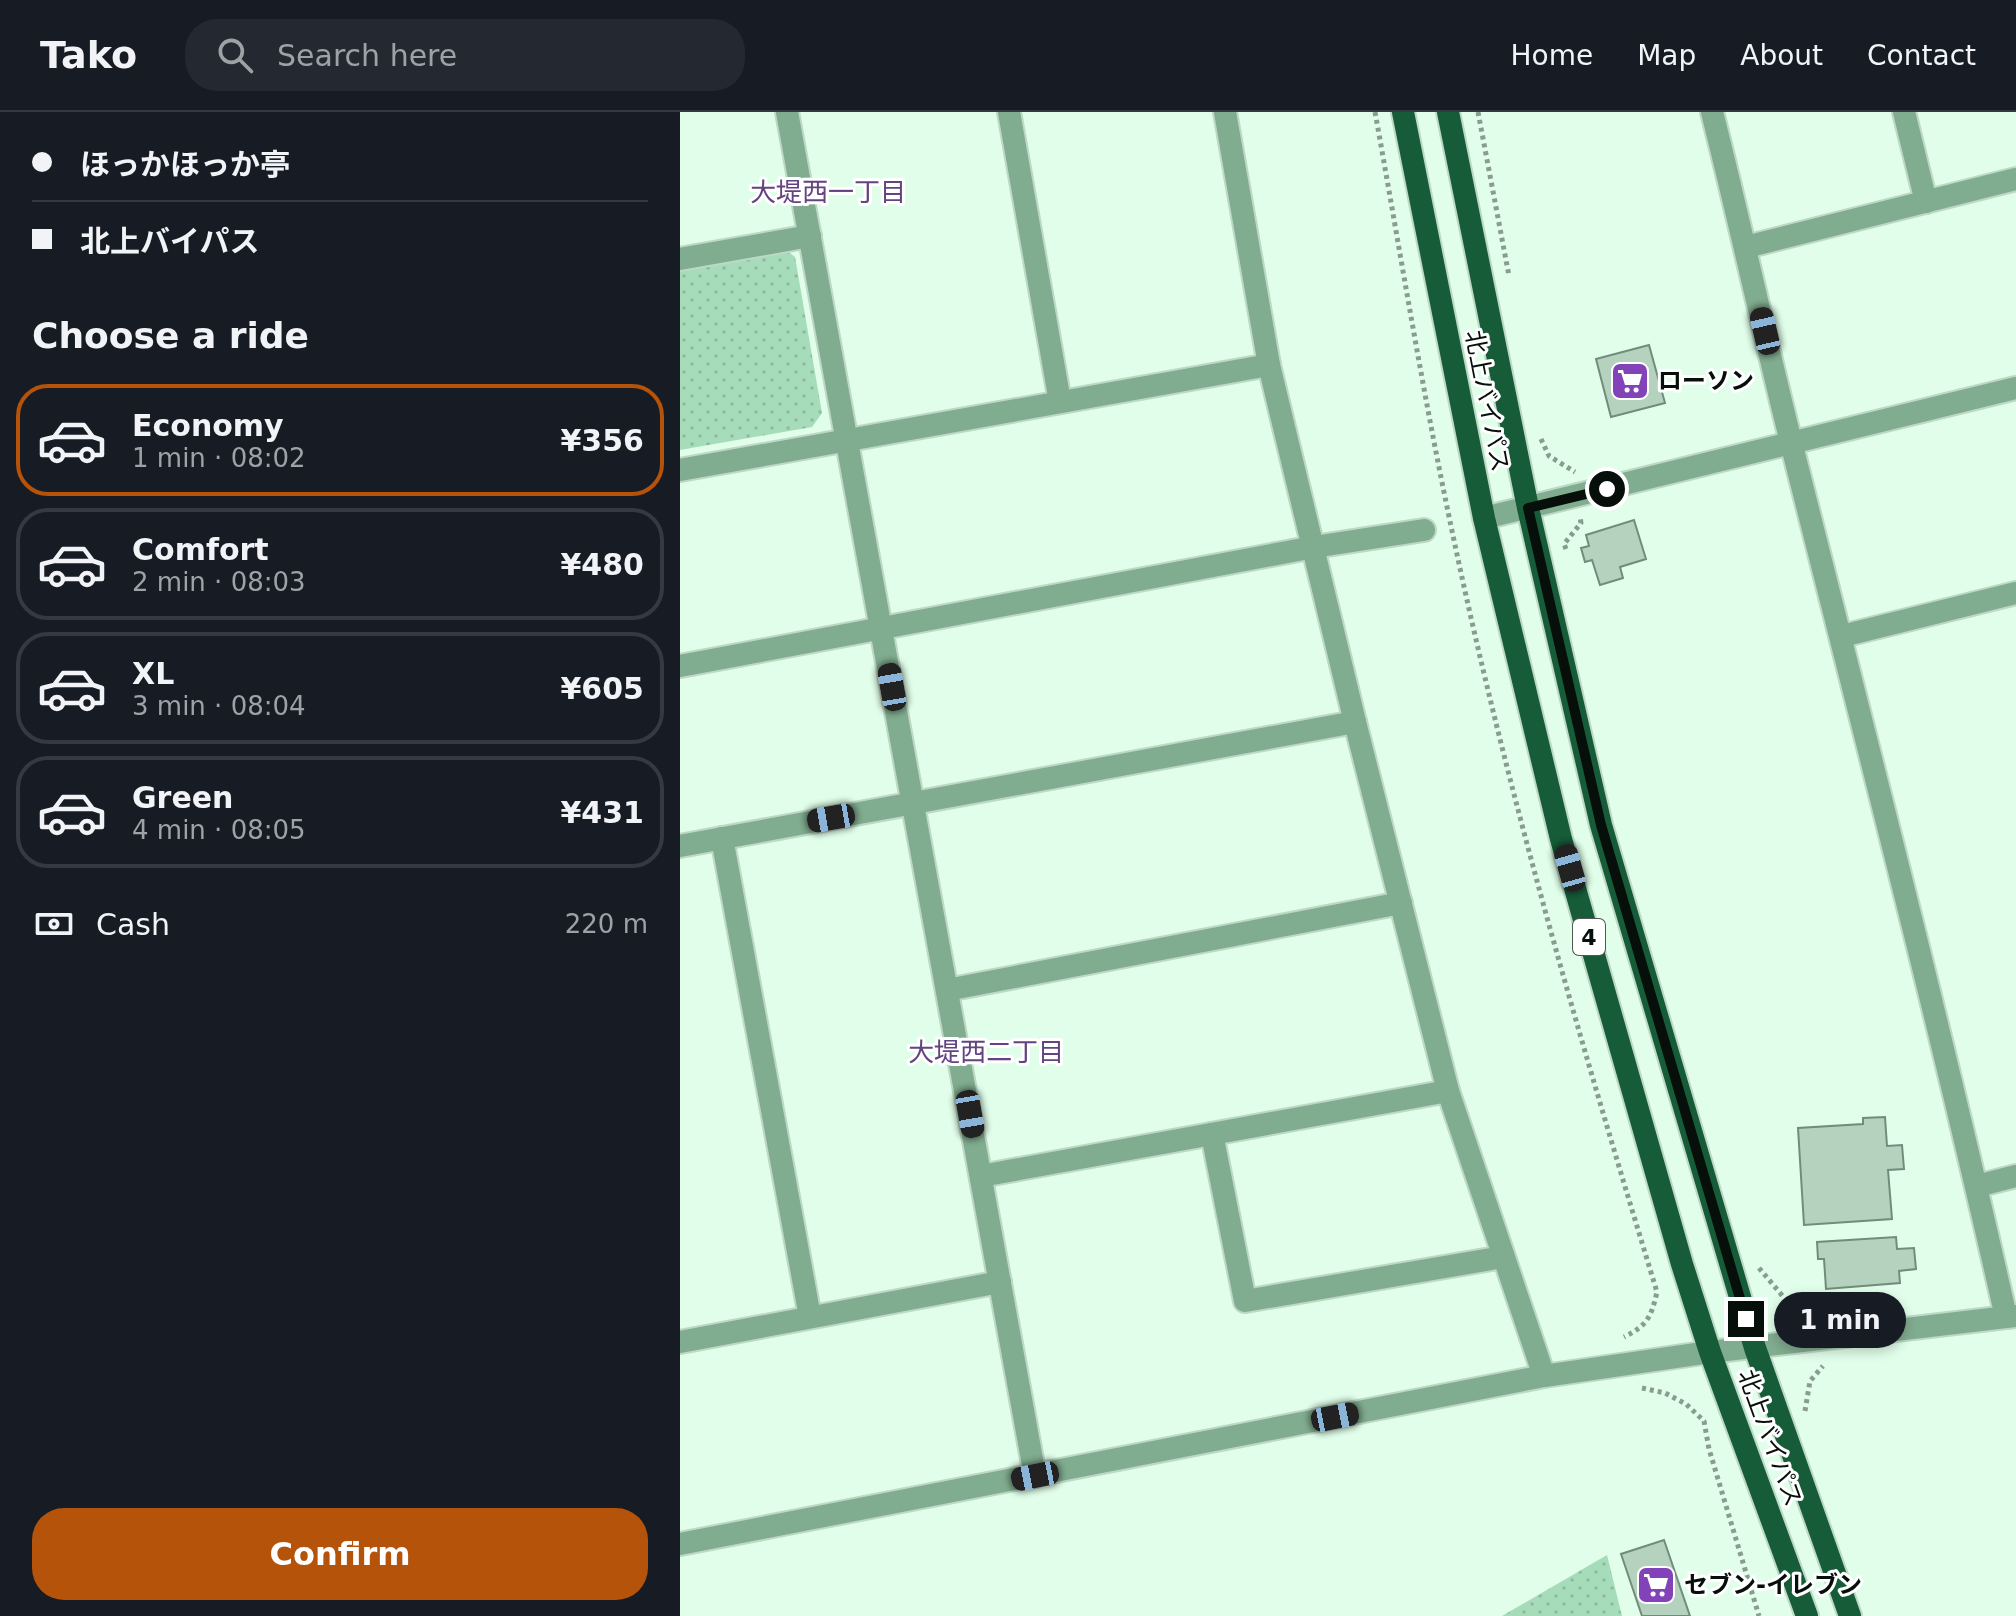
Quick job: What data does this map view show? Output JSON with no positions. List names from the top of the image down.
{
  "streets": {
    "highway": ["北上バイパス", "4"]
  },
  "districts": ["大堤西一丁目", "大堤西二丁目"],
  "places": {
    "supermarket": ["ローソン", "セブン-イレブン"]
  },
  "page": {
    "header": "Tako",
    "search": "Search here",
    "nav": [
      "Home",
      "Map",
      "About",
      "Contact"
    ],
    "banner": ["ほっかほっか亭", "北上バイパス"],
    "heading": "Choose a ride",
    "list": [
      {
        "name": "Economy",
        "note": "1 min · 08:02",
        "value": "¥356"
      },
      {
        "name": "Comfort",
        "note": "2 min · 08:03",
        "value": "¥480"
      },
      {
        "name": "XL",
        "note": "3 min · 08:04",
        "value": "¥605"
      },
      {
        "name": "Green",
        "note": "4 min · 08:05",
        "value": "¥431"
      }
    ],
    "pay": ["Cash", "220 m"],
    "bubble": "1 min",
    "buttons": "Confirm"
  }
}
